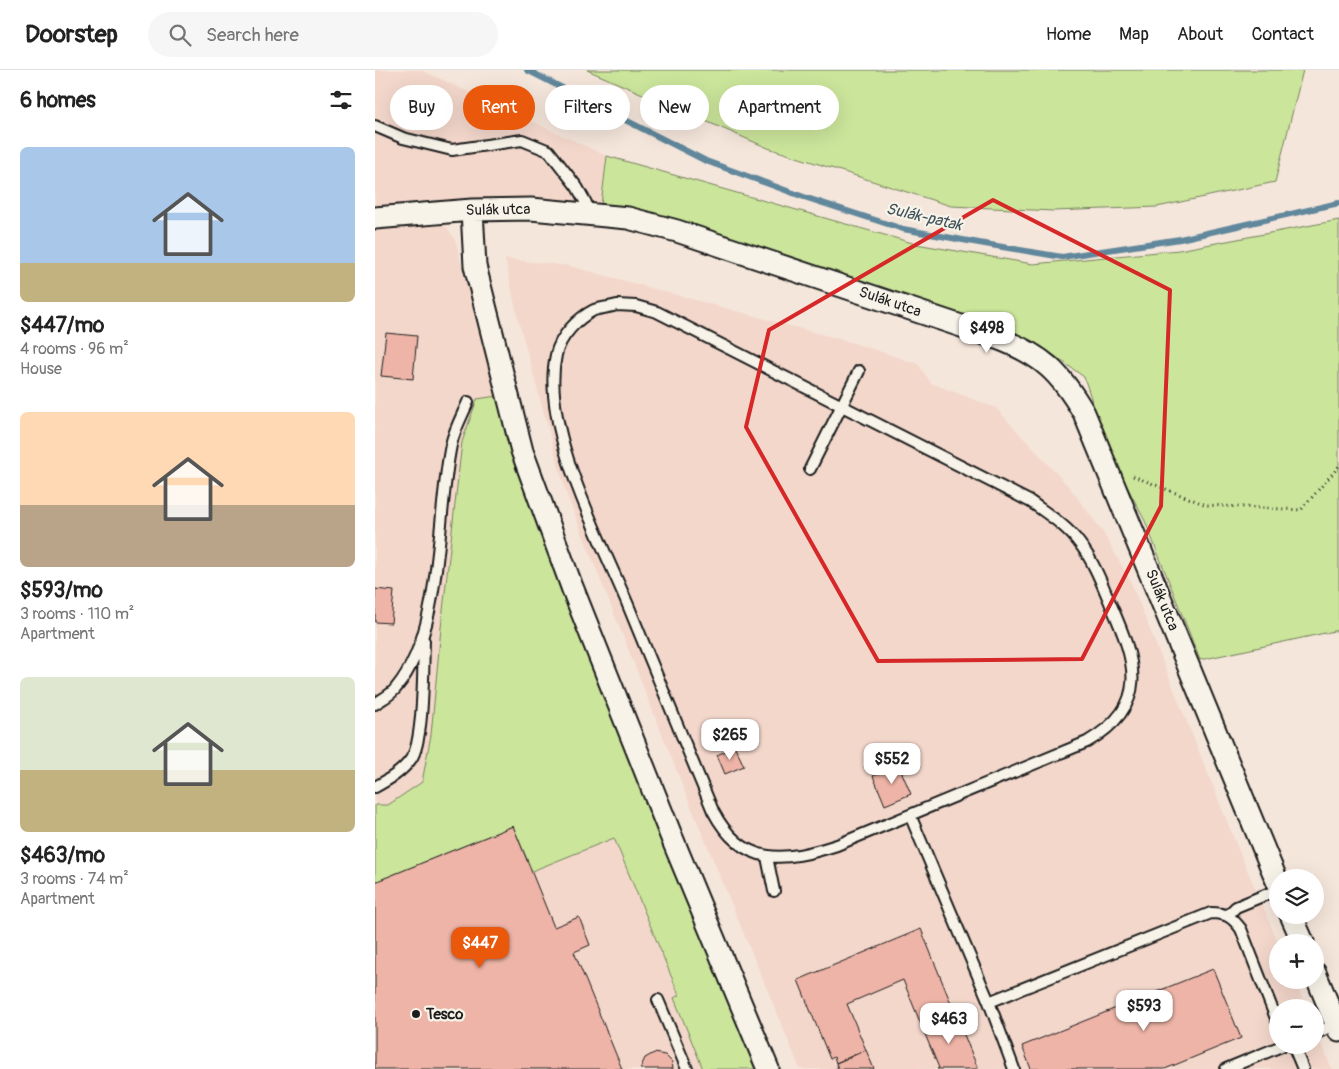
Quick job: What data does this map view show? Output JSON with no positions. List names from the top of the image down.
{
  "streets": {
    "street": ["Sulák utca"]
  },
  "water": ["Sulák-patak"],
  "places": ["Tesco"],
  "page": {
    "header": "Doorstep",
    "search": "Search here",
    "nav": [
      "Home",
      "Map",
      "About",
      "Contact"
    ],
    "heading": "6 homes",
    "chip": [
      "Buy",
      "Rent",
      "Filters",
      "New",
      "Apartment"
    ],
    "list": [
      {
        "name": "$447/mo",
        "note": "4 rooms · 96 m² · House"
      },
      {
        "name": "$593/mo",
        "note": "3 rooms · 110 m² · Apartment"
      },
      {
        "name": "$463/mo",
        "note": "3 rooms · 74 m² · Apartment"
      }
    ],
    "price": [
      "$498",
      "$265",
      "$552",
      "$447",
      "$593",
      "$463"
    ],
    "map_buttons": ["+", "−"]
  }
}
